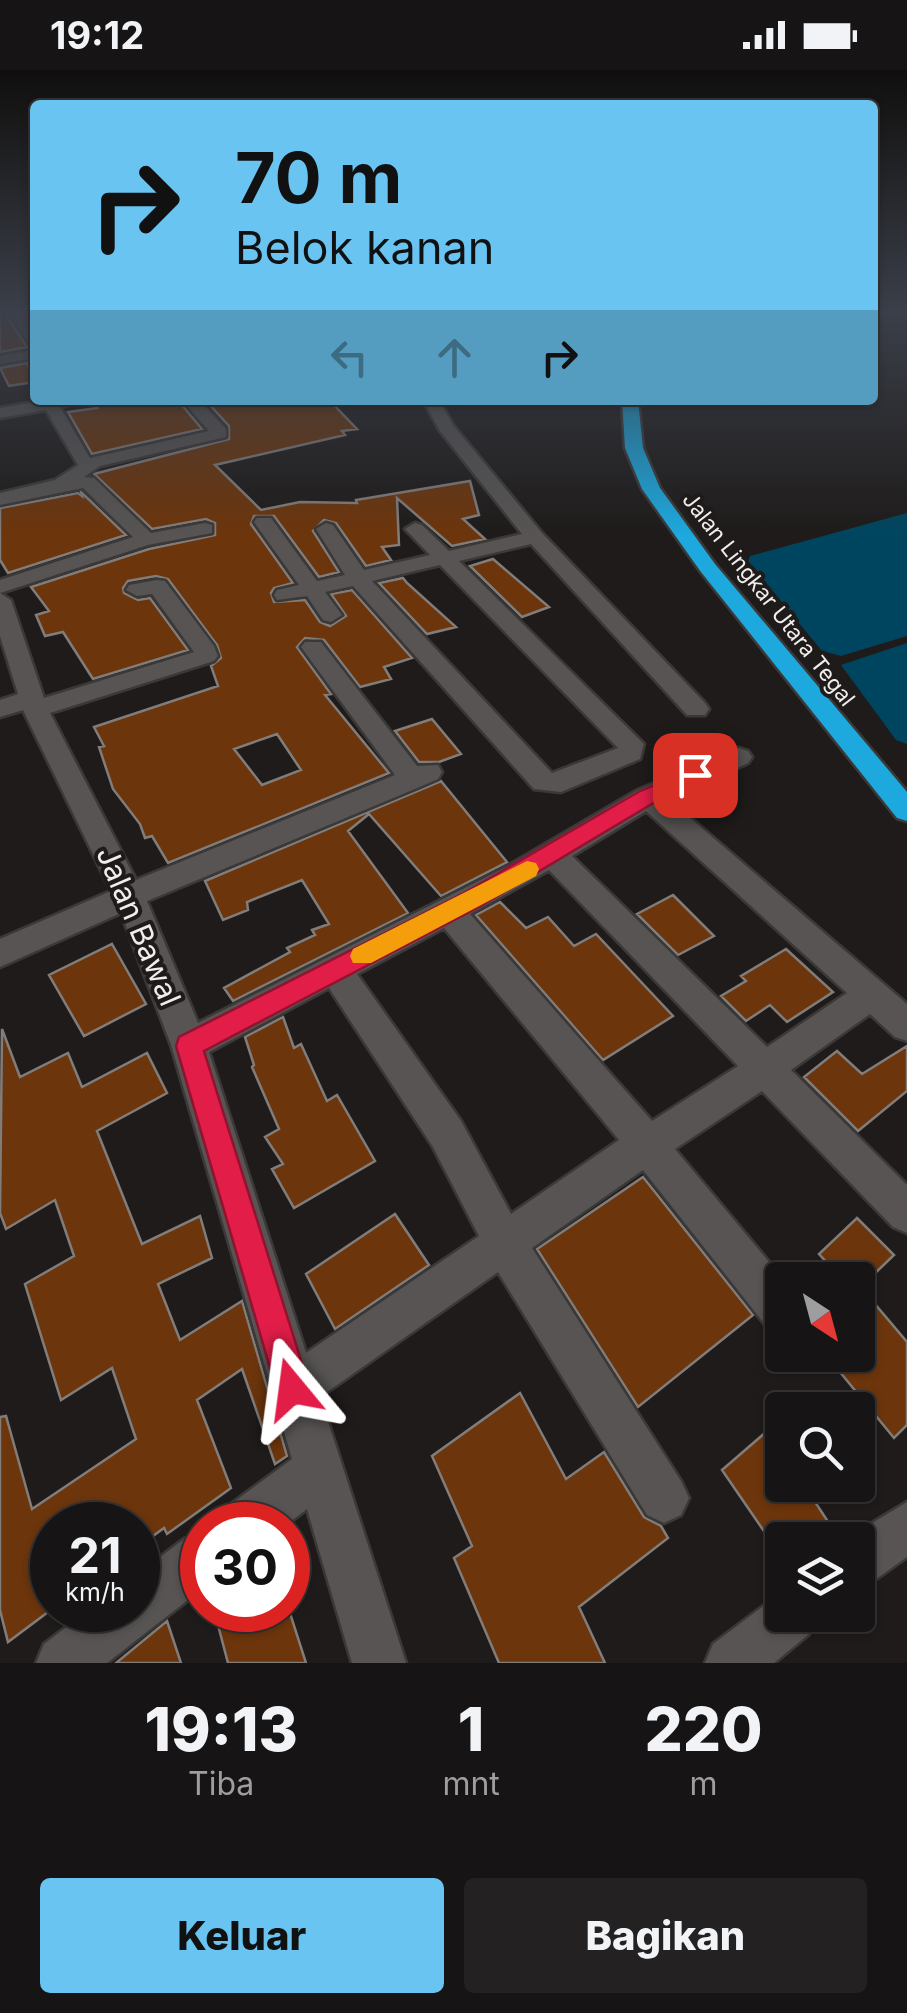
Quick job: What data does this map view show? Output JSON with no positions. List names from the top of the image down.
{
  "streets": {
    "highway": ["Jalan Lingkar Utara Tegal"],
    "street": ["Jalan Bawal"]
  },
  "north": "bottom right",
  "page": {
    "status": "19:12",
    "turn": ["70 m", "Belok kanan"],
    "speed": "21 km/h",
    "limit": "30",
    "eta": [
      "19:13",
      "Tiba",
      "1",
      "mnt",
      "220",
      "m"
    ],
    "buttons": ["Keluar", "Bagikan"]
  }
}
